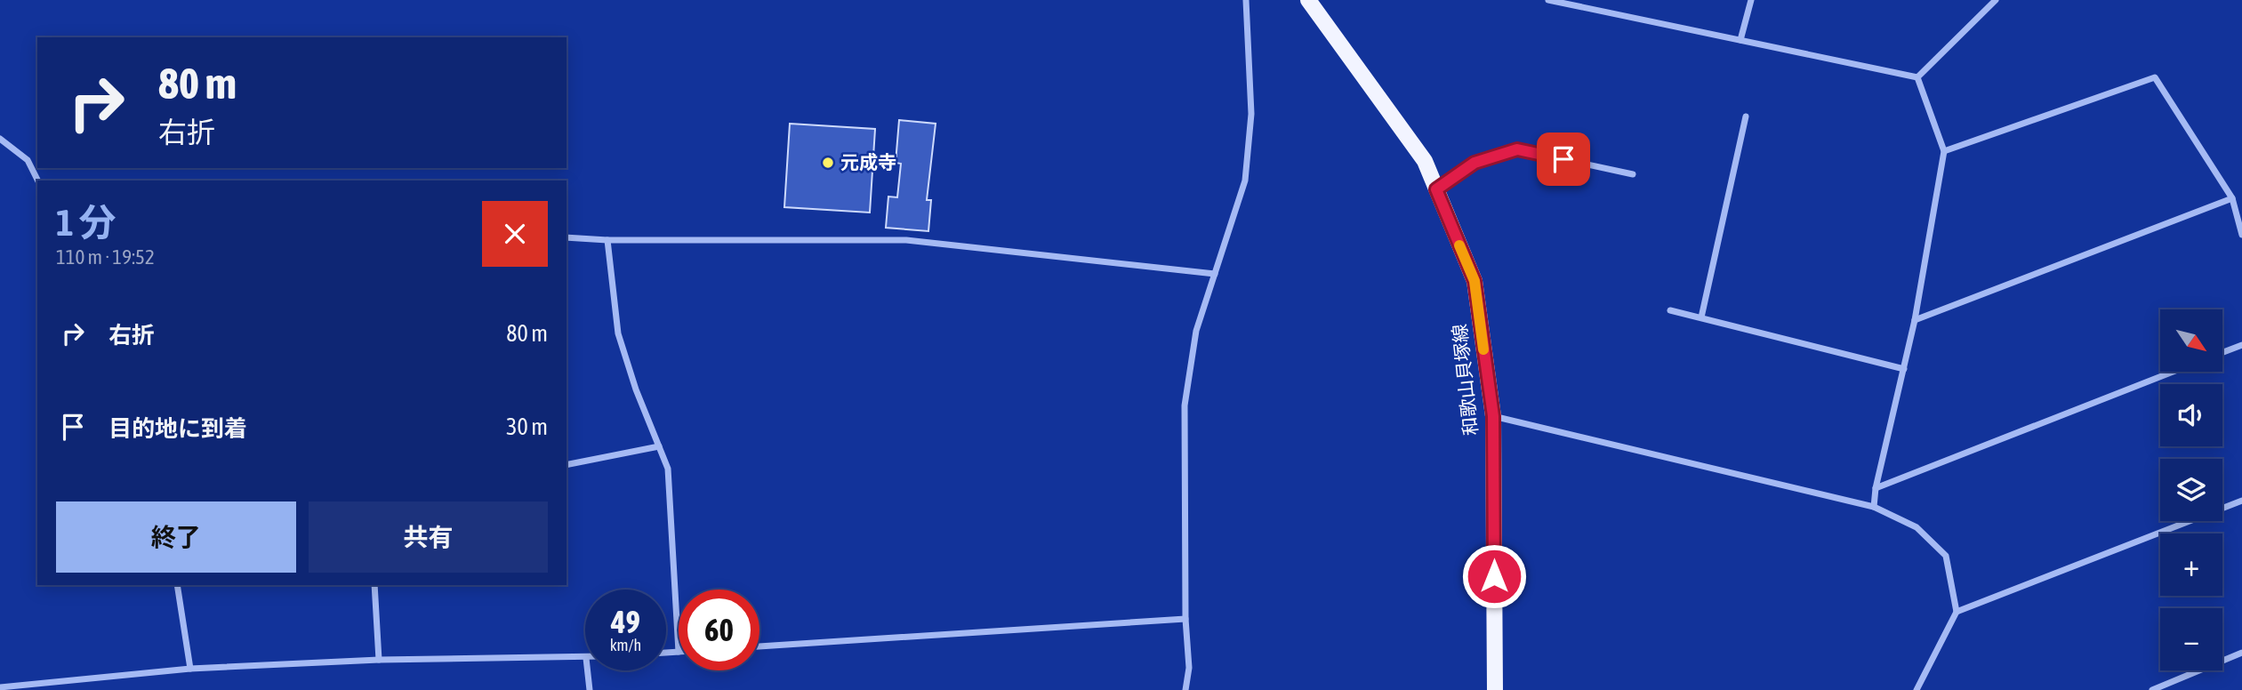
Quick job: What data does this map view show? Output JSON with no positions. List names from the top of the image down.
{
  "streets": {
    "main road": ["和歌山貝塚線"]
  },
  "places": ["元成寺"],
  "north": "bottom right",
  "page": {
    "turn": ["80 m", "右折"],
    "heading": ["1 分", "110 m · 19:52"],
    "list": [
      {
        "name": "右折",
        "value": "80 m"
      },
      {
        "name": "目的地に到着",
        "value": "30 m"
      }
    ],
    "map_buttons": ["+", "−"],
    "buttons": ["終了", "共有"],
    "speed": "49 km/h",
    "limit": "60"
  }
}
